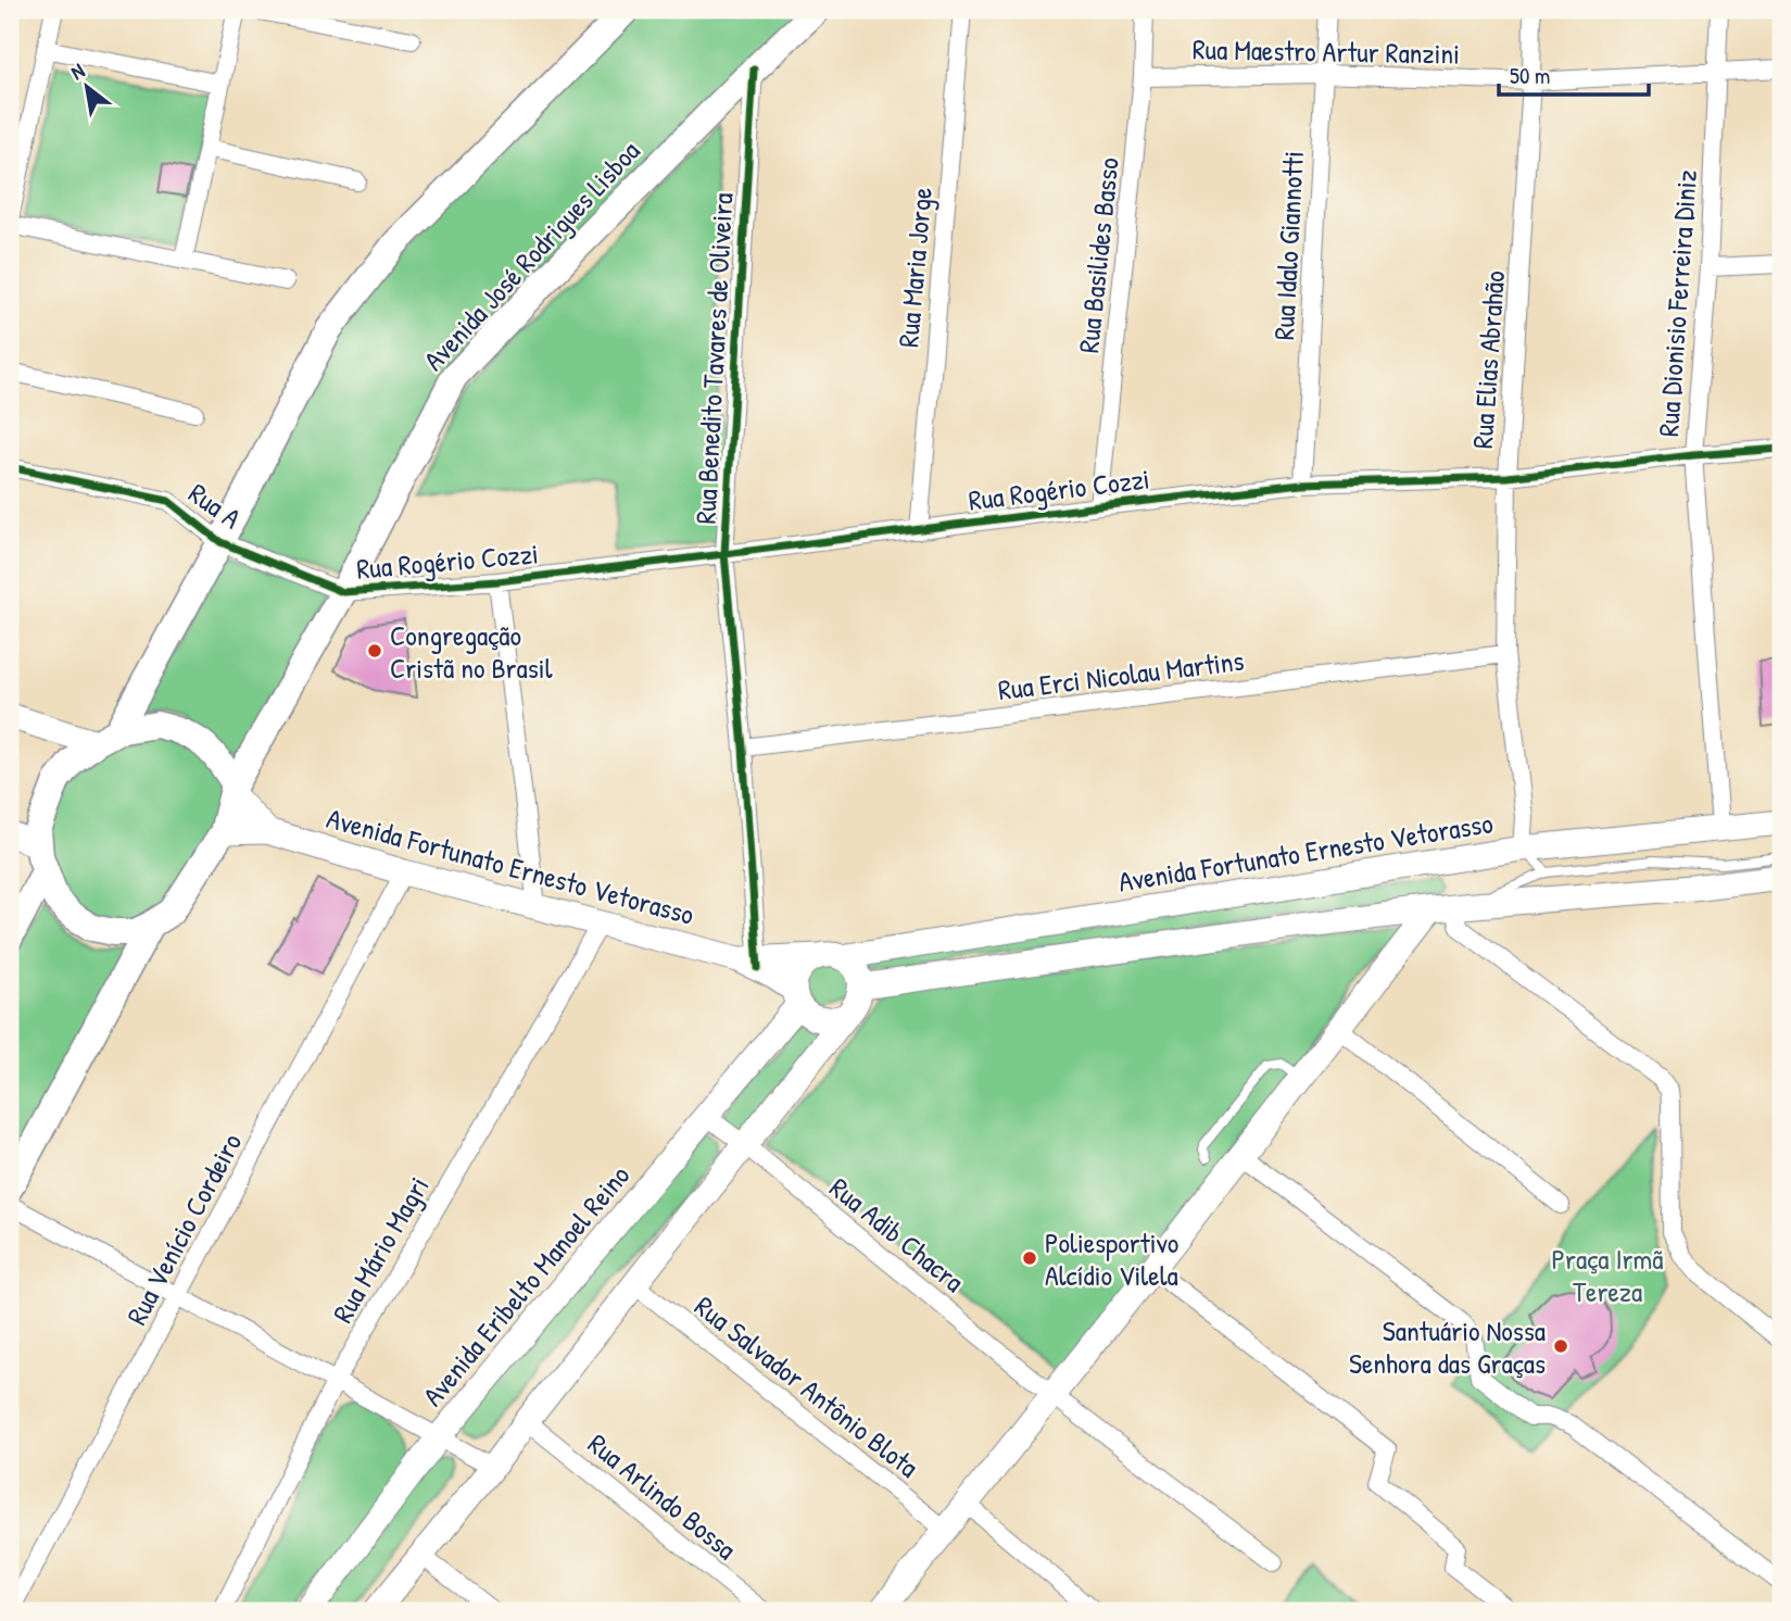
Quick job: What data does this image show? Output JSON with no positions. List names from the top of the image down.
{
  "streets": {
    "main road": ["Avenida José Rodrigues Lisboa", "Avenida Fortunato Ernesto Vetorasso", "Avenida Eribelto Manoel Reino"],
    "street": [
      "Rua Maestro Artur Ranzini",
      "Rua Idalo Giannotti",
      "Rua Basilides Basso",
      "Rua Maria Jorge",
      "Rua Dionisio Ferreira Diniz",
      "Rua Benedito Tavares de Oliveira",
      "Rua Elias Abrahão",
      "Rua Rogério Cozzi",
      "Rua A",
      "Rua Erci Nicolau Martins",
      "Rua Venício Cordeiro",
      "Rua Adib Chacra",
      "Rua Mário Magri",
      "Rua Salvador Antônio Blota",
      "Rua Arlindo Bossa"
    ]
  },
  "crossings": [
    ["Rua Maestro Artur Ranzini", "Rua Idalo Giannotti"],
    ["Rua Maestro Artur Ranzini", "Rua Basilides Basso"],
    ["Rua Maestro Artur Ranzini", "Rua Dionisio Ferreira Diniz"],
    ["Rua Maestro Artur Ranzini", "Rua Elias Abrahão"],
    ["Rua Idalo Giannotti", "Rua Rogério Cozzi"],
    ["Avenida José Rodrigues Lisboa", "Rua Benedito Tavares de Oliveira"],
    ["Avenida José Rodrigues Lisboa", "Rua Rogério Cozzi"],
    ["Avenida José Rodrigues Lisboa", "Rua A"],
    ["Avenida José Rodrigues Lisboa", "Avenida Fortunato Ernesto Vetorasso"],
    ["Rua Basilides Basso", "Rua Rogério Cozzi"],
    ["Rua Maria Jorge", "Rua Rogério Cozzi"],
    ["Rua Dionisio Ferreira Diniz", "Rua Rogério Cozzi"],
    ["Rua Dionisio Ferreira Diniz", "Avenida Fortunato Ernesto Vetorasso"],
    ["Rua Benedito Tavares de Oliveira", "Rua Rogério Cozzi"],
    ["Rua Benedito Tavares de Oliveira", "Rua Erci Nicolau Martins"],
    ["Rua Benedito Tavares de Oliveira", "Avenida Fortunato Ernesto Vetorasso"],
    ["Rua Elias Abrahão", "Rua Rogério Cozzi"],
    ["Rua Elias Abrahão", "Rua Erci Nicolau Martins"],
    ["Rua Elias Abrahão", "Avenida Fortunato Ernesto Vetorasso"],
    ["Rua Rogério Cozzi", "Rua A"],
    ["Avenida Fortunato Ernesto Vetorasso", "Rua Venício Cordeiro"],
    ["Avenida Fortunato Ernesto Vetorasso", "Rua Mário Magri"],
    ["Avenida Fortunato Ernesto Vetorasso", "Avenida Eribelto Manoel Reino"],
    ["Rua Adib Chacra", "Avenida Eribelto Manoel Reino"]
  ],
  "parks": ["Praça Irmã Tereza"],
  "places": ["Congregação Cristã no Brasil", "Poliesportivo Alcídio Vilela", "Santuário Nossa Senhora das Graças"],
  "scale_bar": "50 m",
  "north": "top left"
}
